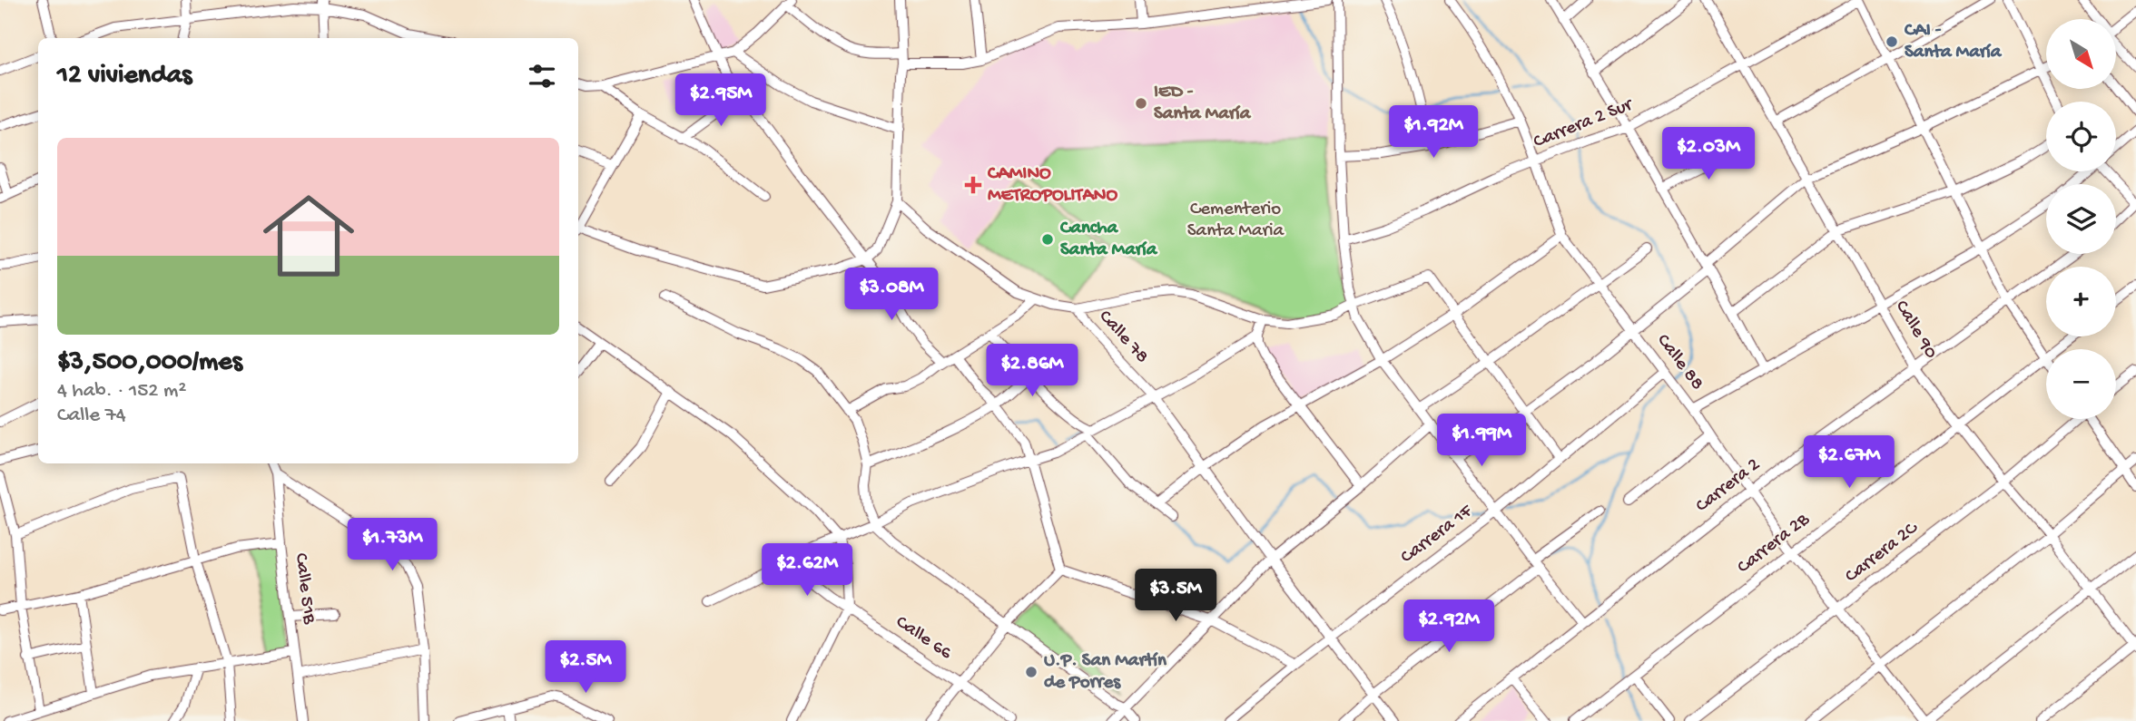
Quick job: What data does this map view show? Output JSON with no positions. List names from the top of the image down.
{
  "streets": {
    "street": [
      "Carrera 2 Sur",
      "Calle 90",
      "Calle 78",
      "Calle 88",
      "Carrera 2",
      "Carrera 1F",
      "Carrera 2B",
      "Carrera 2C",
      "Calle 51B",
      "Calle 66"
    ]
  },
  "crossings": [
    ["Carrera 2 Sur", "Calle 90"],
    ["Carrera 2 Sur", "Calle 88"],
    ["Calle 90", "Carrera 2"],
    ["Calle 90", "Carrera 2B"],
    ["Calle 90", "Carrera 2C"],
    ["Calle 78", "Carrera 1F"],
    ["Calle 88", "Carrera 2"],
    ["Calle 88", "Carrera 1F"],
    ["Calle 88", "Carrera 2B"],
    ["Calle 88", "Carrera 2C"]
  ],
  "parks": ["Cementerio Santa Maria"],
  "places": {
    "other": [
      "CAI - Santa María",
      "IED - Santa María",
      "Cancha Santa María",
      "U.P. San Martín de Porres"
    ],
    "health": ["CAMINO METROPOLITANO"]
  },
  "north": "bottom right",
  "page": {
    "map_buttons": ["+", "−"],
    "heading": "12 viviendas",
    "price": [
      "$2.95M",
      "$1.92M",
      "$2.03M",
      "$3.08M",
      "$2.86M",
      "$1.99M",
      "$2.67M",
      "$1.73M",
      "$2.62M",
      "$3.5M",
      "$2.92M",
      "$2.5M"
    ],
    "list": [
      {
        "name": "$3,500,000/mes",
        "note": "4 hab. · 152 m² · Calle 74"
      }
    ]
  }
}
